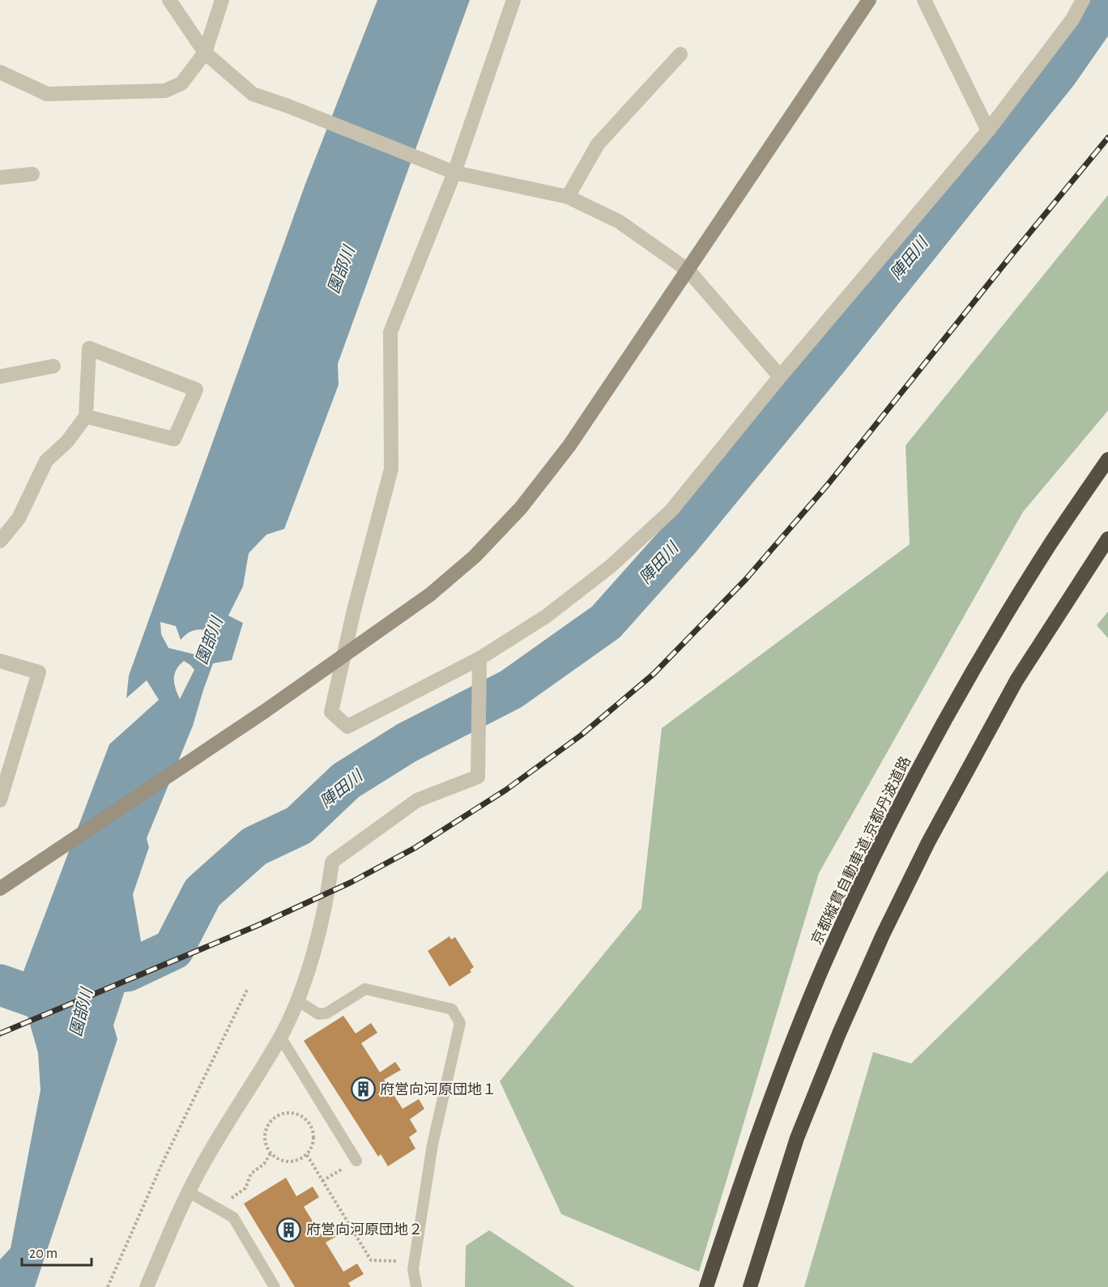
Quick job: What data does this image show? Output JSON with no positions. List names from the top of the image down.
{
  "streets": {
    "highway": ["京都縦貫自動車道;京都丹波道路"]
  },
  "water": ["陣田川", "園部川"],
  "places": {
    "building": ["府営向河原団地１", "府営向河原団地２"]
  },
  "scale_bar": "20 m"
}
